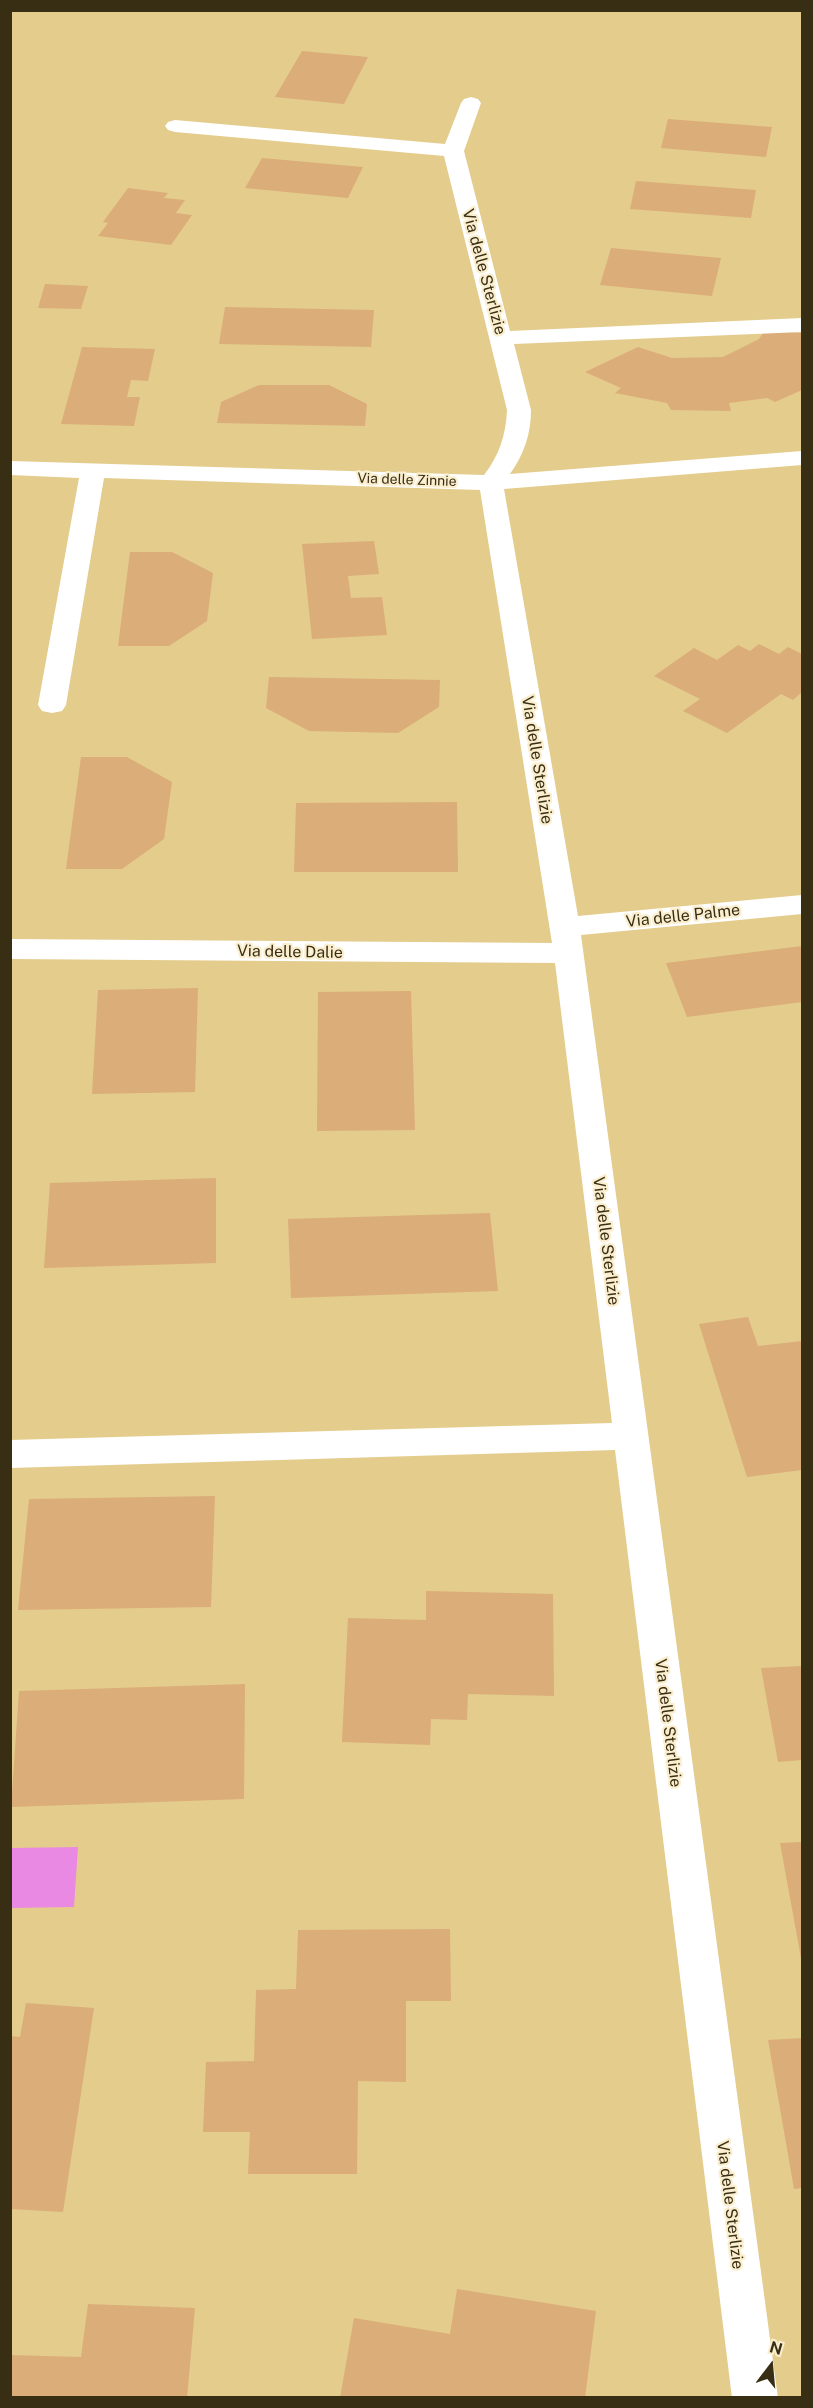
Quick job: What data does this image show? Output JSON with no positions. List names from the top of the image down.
{
  "streets": {
    "street": [
      "Via delle Sterlizie",
      "Via delle Zinnie",
      "Via delle Palme",
      "Via delle Dalie"
    ]
  },
  "crossings": [
    ["Via delle Sterlizie", "Via delle Zinnie"],
    ["Via delle Sterlizie", "Via delle Palme"],
    ["Via delle Sterlizie", "Via delle Dalie"],
    ["Via delle Palme", "Via delle Dalie"]
  ],
  "north": "top"
}
